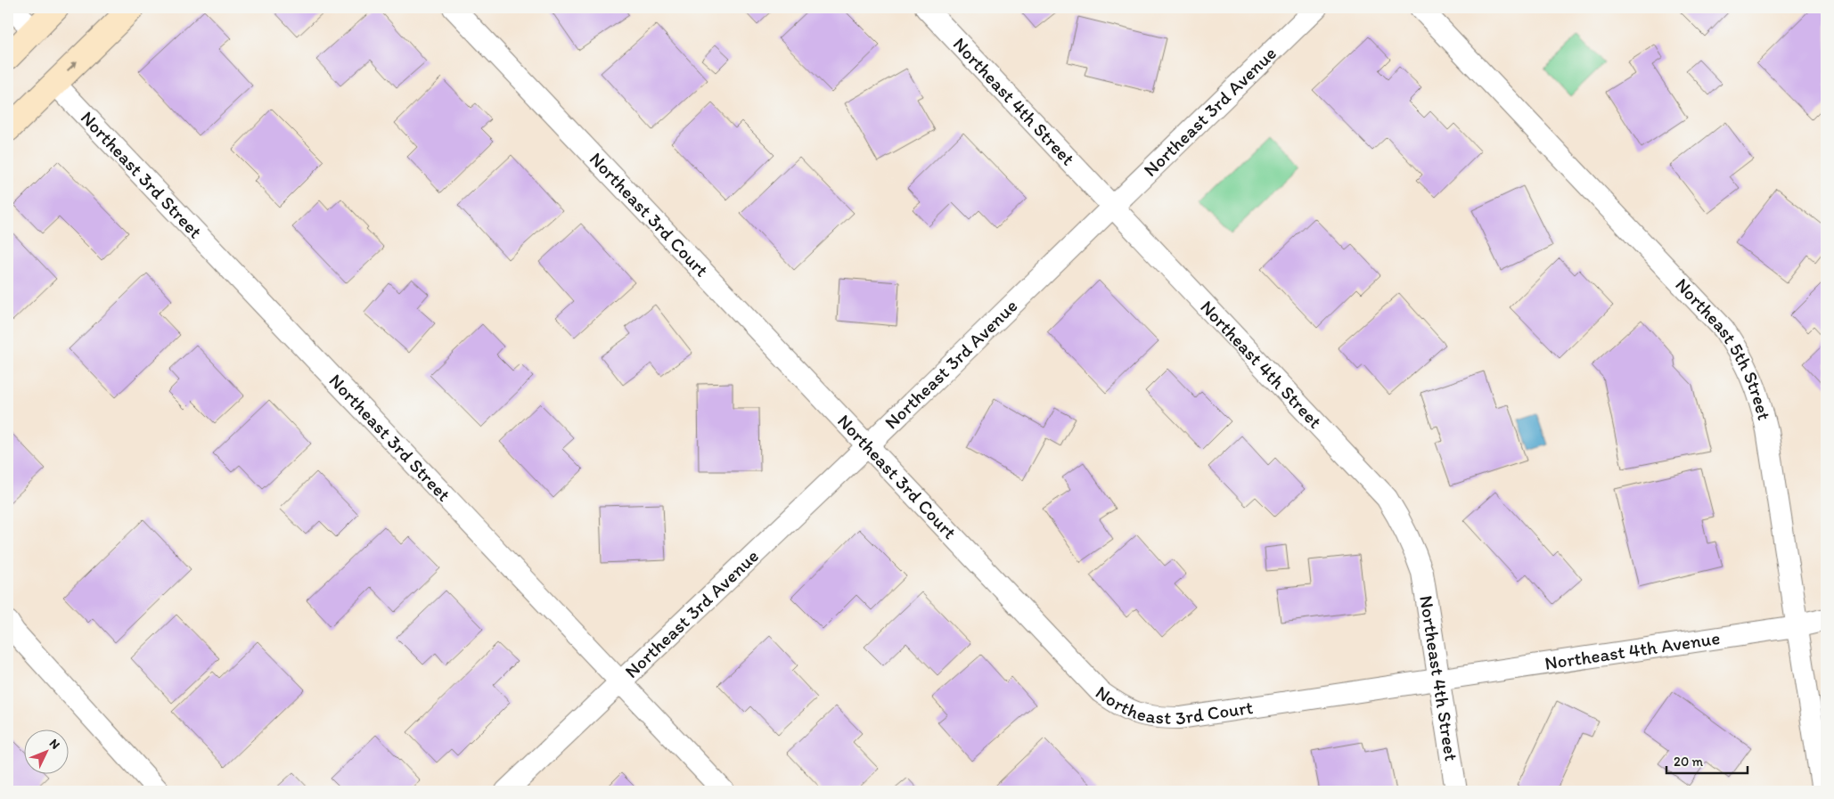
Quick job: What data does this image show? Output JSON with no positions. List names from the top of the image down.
{
  "streets": {
    "street": [
      "Northeast 4th Street",
      "Northeast 3rd Avenue",
      "Northeast 3rd Street",
      "Northeast 3rd Court",
      "Northeast 5th Street",
      "Northeast 4th Avenue"
    ]
  },
  "crossings": [
    ["Northeast 4th Street", "Northeast 3rd Avenue"],
    ["Northeast 4th Street", "Northeast 3rd Court"],
    ["Northeast 4th Street", "Northeast 4th Avenue"],
    ["Northeast 3rd Avenue", "Northeast 3rd Street"],
    ["Northeast 3rd Avenue", "Northeast 3rd Court"],
    ["Northeast 3rd Court", "Northeast 4th Avenue"],
    ["Northeast 5th Street", "Northeast 4th Avenue"]
  ],
  "scale_bar": "20 m",
  "north": "top right"
}
